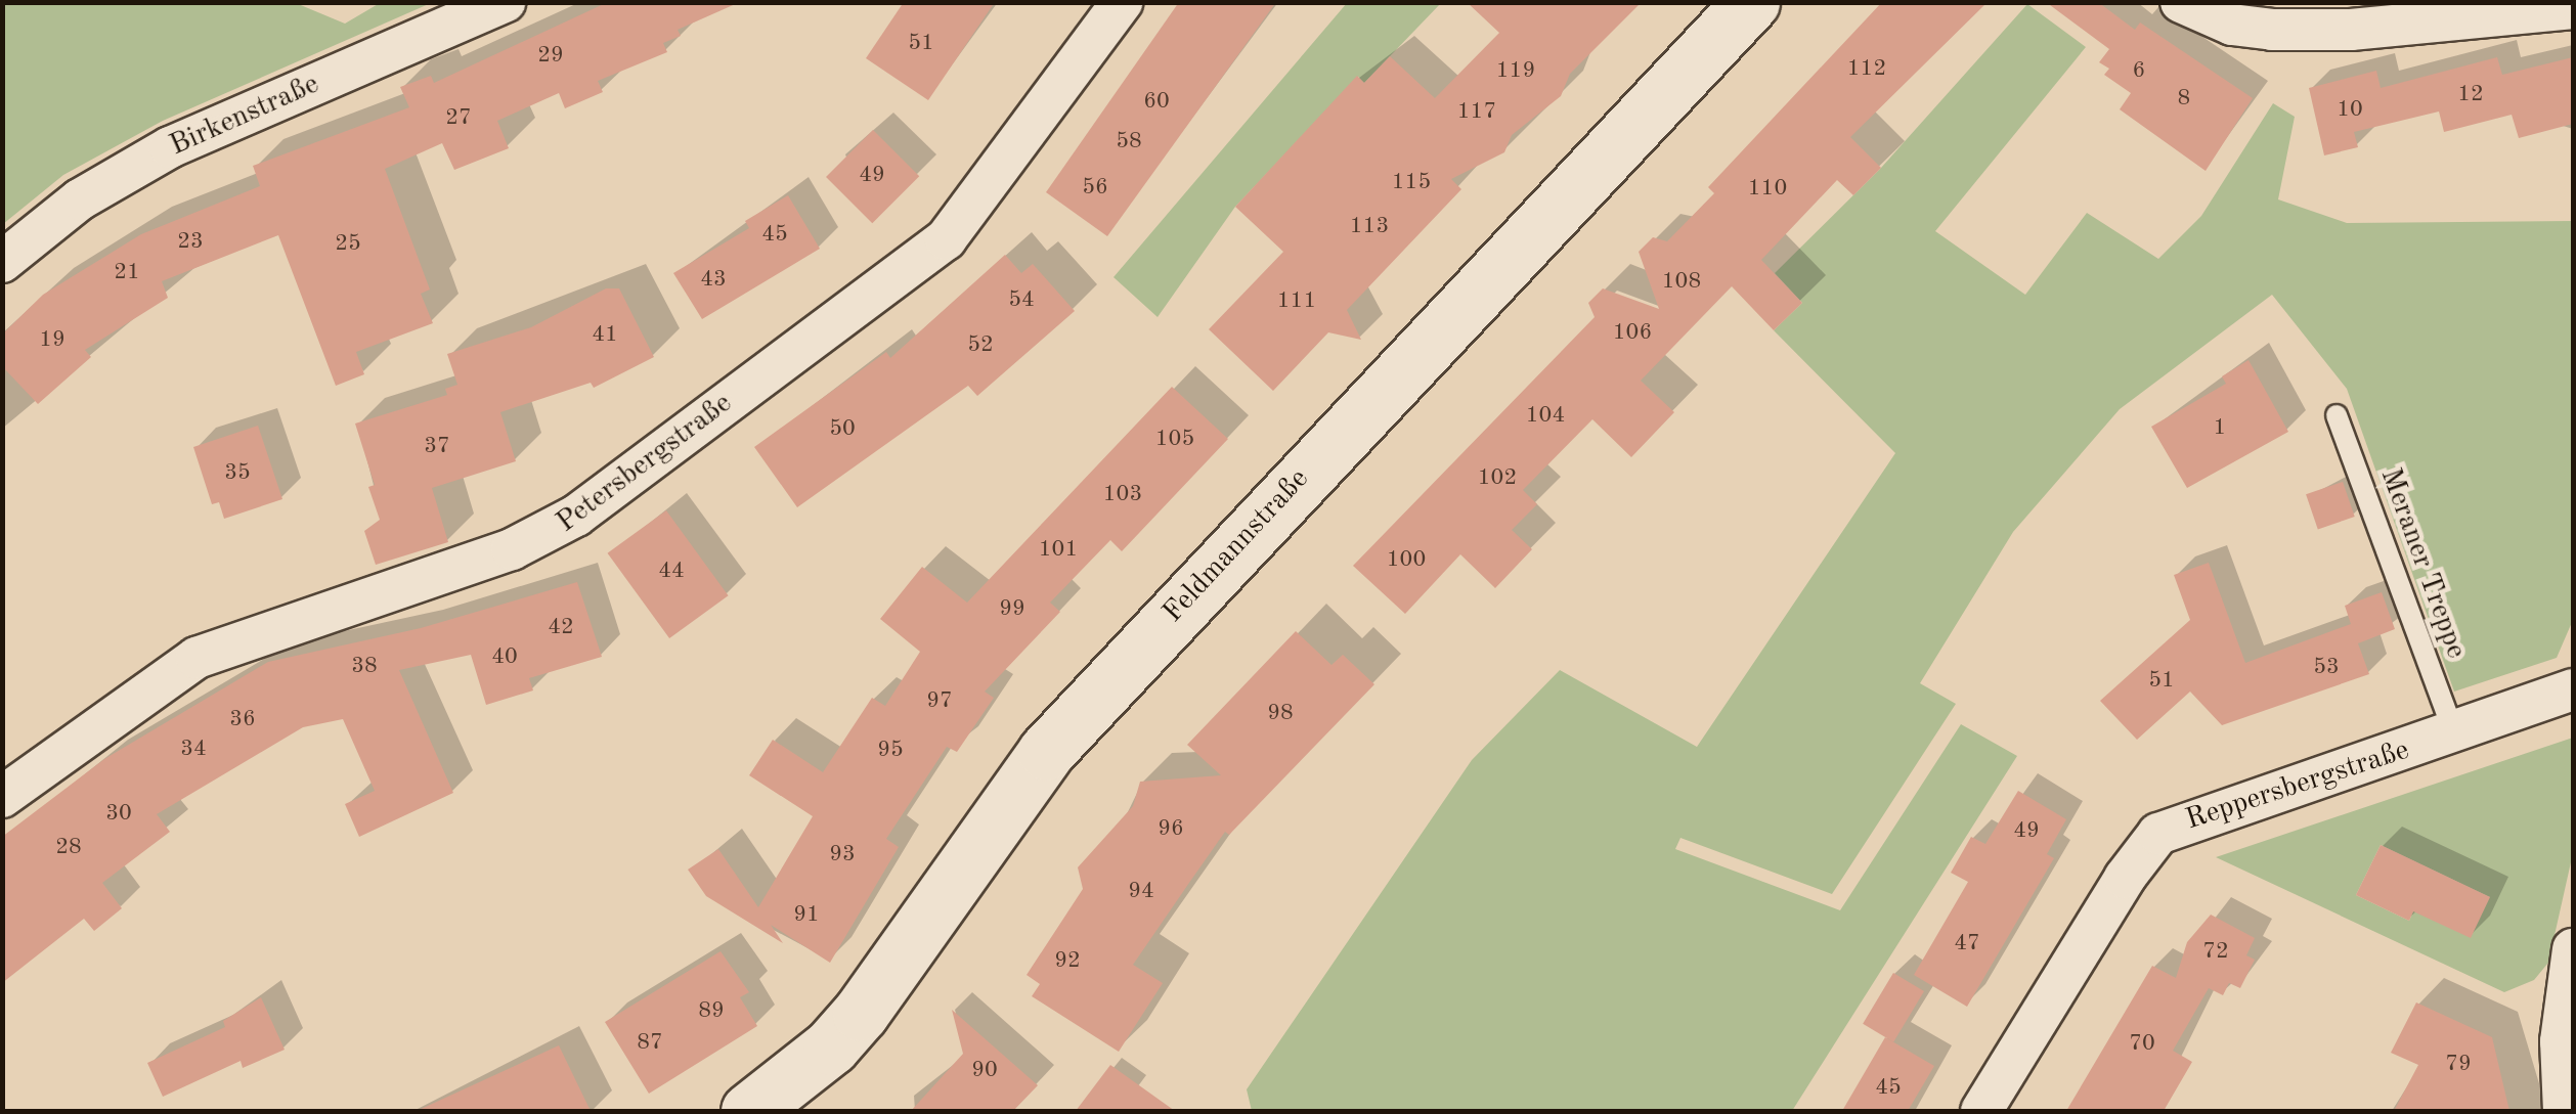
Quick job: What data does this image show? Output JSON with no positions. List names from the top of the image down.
{
  "streets": {
    "street": [
      "Birkenstraße",
      "Petersbergstraße",
      "Feldmannstraße",
      "Reppersbergstraße"
    ],
    "lane": ["Meraner Treppe"]
  },
  "crossings": [
    ["Meraner Treppe", "Reppersbergstraße"]
  ],
  "house_numbers": [
    "51",
    "29",
    "112",
    "119",
    "6",
    "12",
    "8",
    "60",
    "10",
    "117",
    "27",
    "58",
    "49",
    "115",
    "56",
    "110",
    "113",
    "45",
    "23",
    "25",
    "21",
    "43",
    "108",
    "54",
    "111",
    "106",
    "41",
    "19",
    "52",
    "104",
    "1",
    "50",
    "105",
    "37",
    "35",
    "102",
    "103",
    "101",
    "100",
    "44",
    "99",
    "42",
    "40",
    "38",
    "53",
    "51",
    "97",
    "98",
    "36",
    "34",
    "95",
    "30",
    "96",
    "49",
    "28",
    "93",
    "94",
    "91",
    "47",
    "72",
    "92",
    "89",
    "87",
    "70",
    "79",
    "90",
    "45"
  ]
}
